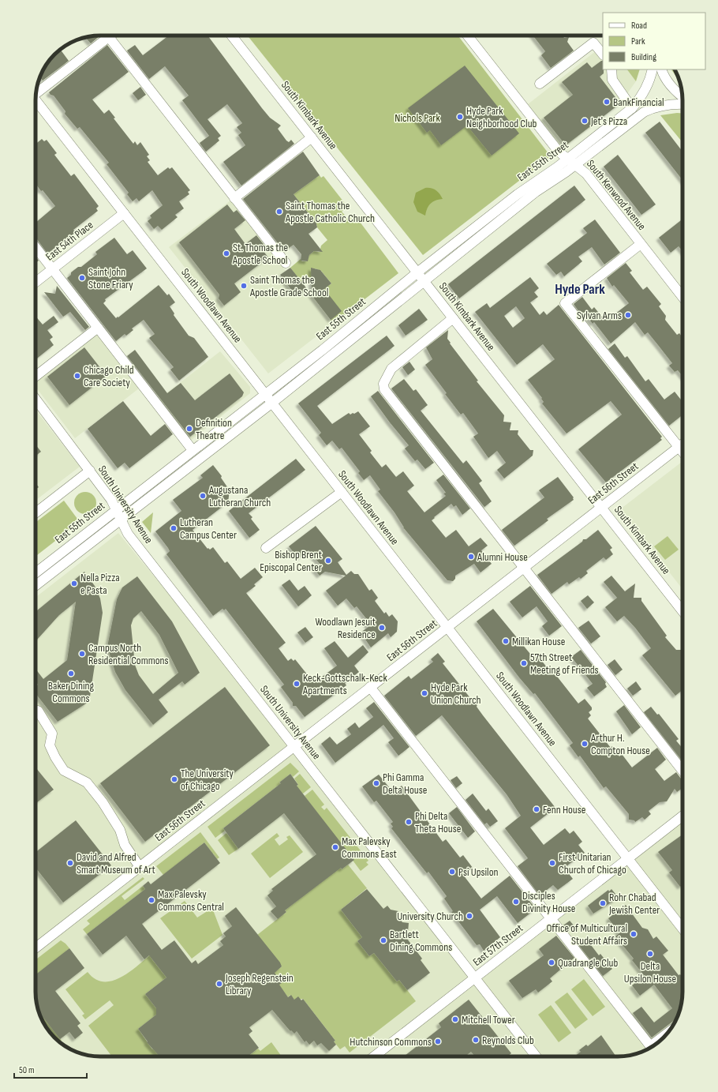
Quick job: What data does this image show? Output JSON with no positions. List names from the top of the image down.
{
  "streets": {
    "street": [
      "South Kimbark Avenue",
      "East 55th Street",
      "South Kenwood Avenue",
      "East 54th Place",
      "South Woodlawn Avenue",
      "East 56th Street",
      "South University Avenue",
      "East 57th Street"
    ]
  },
  "crossings": [
    ["South Kimbark Avenue", "East 55th Street"],
    ["South Kimbark Avenue", "East 56th Street"],
    ["East 55th Street", "South Kenwood Avenue"],
    ["East 55th Street", "South Woodlawn Avenue"],
    ["East 55th Street", "South University Avenue"],
    ["East 54th Place", "South Woodlawn Avenue"],
    ["South Woodlawn Avenue", "East 56th Street"],
    ["South Woodlawn Avenue", "East 57th Street"],
    ["East 56th Street", "South University Avenue"],
    ["South University Avenue", "East 57th Street"]
  ],
  "districts": ["Hyde Park"],
  "parks": ["Nichols Park"],
  "places": [
    "BankFinancial",
    "Hyde Park Neighborhood Club",
    "Jet's Pizza",
    "Saint Thomas the Apostle Catholic Church",
    "St. Thomas the Apostle School",
    "Saint John Stone Friary",
    "Saint Thomas the Apostle Grade School",
    "Sylvan Arms",
    "Chicago Child Care Society",
    "Definition Theatre",
    "Augustana Lutheran Church",
    "Lutheran Campus Center",
    "Alumni House",
    "Bishop Brent Episcopal Center",
    "Nella Pizza e Pasta",
    "Woodlawn Jesuit Residence",
    "Millikan House",
    "Campus North Residential Commons",
    "57th Street Meeting of Friends",
    "Baker Dining Commons",
    "Keck-Gottschalk-Keck Apartments",
    "Hyde Park Union Church",
    "Arthur H. Compton House",
    "The University of Chicago",
    "Phi Gamma Delta House",
    "Fenn House",
    "Phi Delta Theta House",
    "Max Palevsky Commons East",
    "David and Alfred Smart Museum of Art",
    "First Unitarian Church of Chicago",
    "Psi Upsilon",
    "Max Palevsky Commons Central",
    "Disciples Divinity House",
    "Rohr Chabad Jewish Center",
    "University Church",
    "Office of Multicultural Student Affairs",
    "Bartlett Dining Commons",
    "Delta Upsilon House",
    "Quadrangle Club",
    "Joseph Regenstein Library",
    "Mitchell Tower",
    "Reynolds Club",
    "Hutchinson Commons"
  ],
  "legend": ["Road", "Park", "Building"],
  "scale_bar": "50 m"
}
